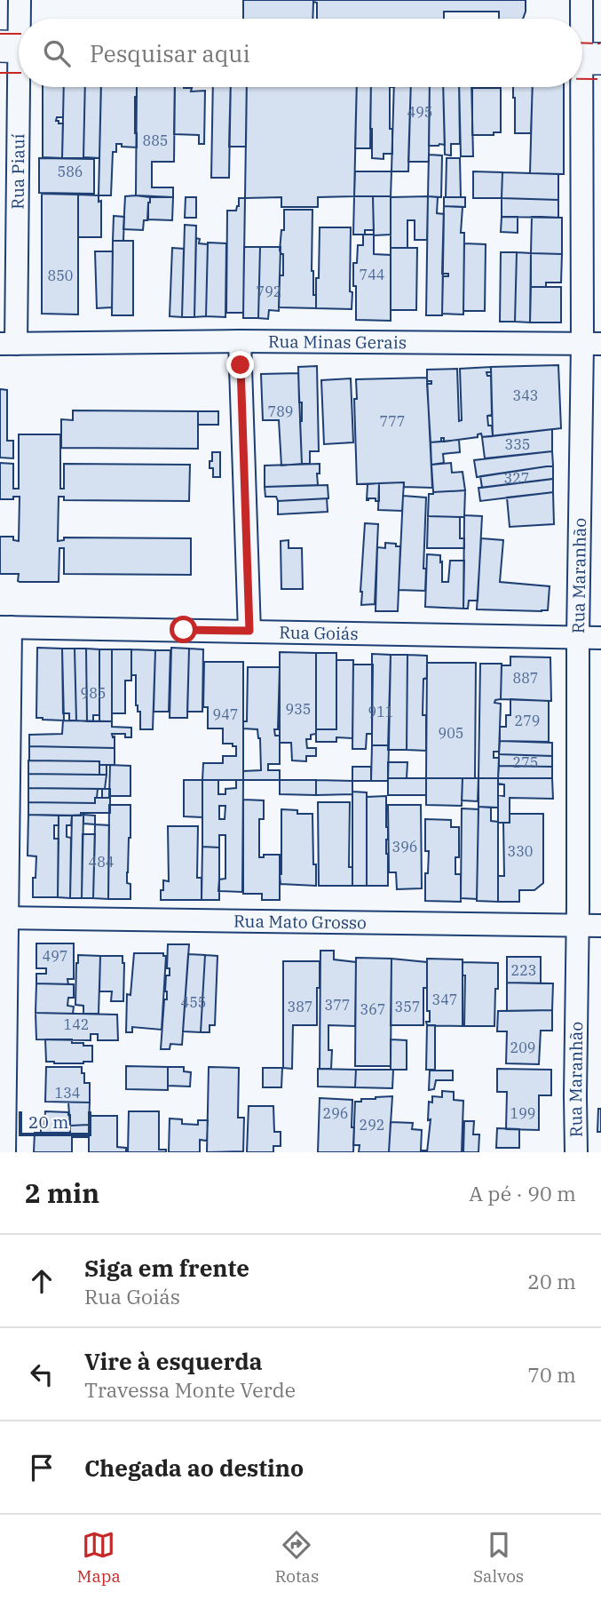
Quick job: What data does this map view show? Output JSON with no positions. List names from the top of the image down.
{
  "streets": {
    "street": [
      "Rua Piauí",
      "Rua Minas Gerais",
      "Rua Maranhão",
      "Rua Goiás",
      "Rua Mato Grosso"
    ]
  },
  "crossings": [
    ["Rua Piauí", "Rua Minas Gerais"],
    ["Rua Minas Gerais", "Rua Maranhão"],
    ["Rua Maranhão", "Rua Goiás"],
    ["Rua Maranhão", "Rua Mato Grosso"]
  ],
  "house_numbers": [
    "495",
    "885",
    "586",
    "744",
    "850",
    "792",
    "343",
    "789",
    "777",
    "335",
    "327",
    "887",
    "985",
    "935",
    "911",
    "947",
    "279",
    "905",
    "275",
    "396",
    "330",
    "484",
    "497",
    "223",
    "347",
    "455",
    "377",
    "387",
    "357",
    "367",
    "142",
    "209",
    "134",
    "296",
    "199",
    "292"
  ],
  "scale_bar": "20 m",
  "page": {
    "search": "Pesquisar aqui",
    "scale": "20 m",
    "heading": ["2 min", "A pé · 90 m"],
    "list": [
      ["Siga em frente", "Rua Goiás", "20 m"],
      ["Vire à esquerda", "Travessa Monte Verde", "70 m"],
      "Chegada ao destino"
    ],
    "nav": ["Mapa", "Rotas", "Salvos"]
  }
}
